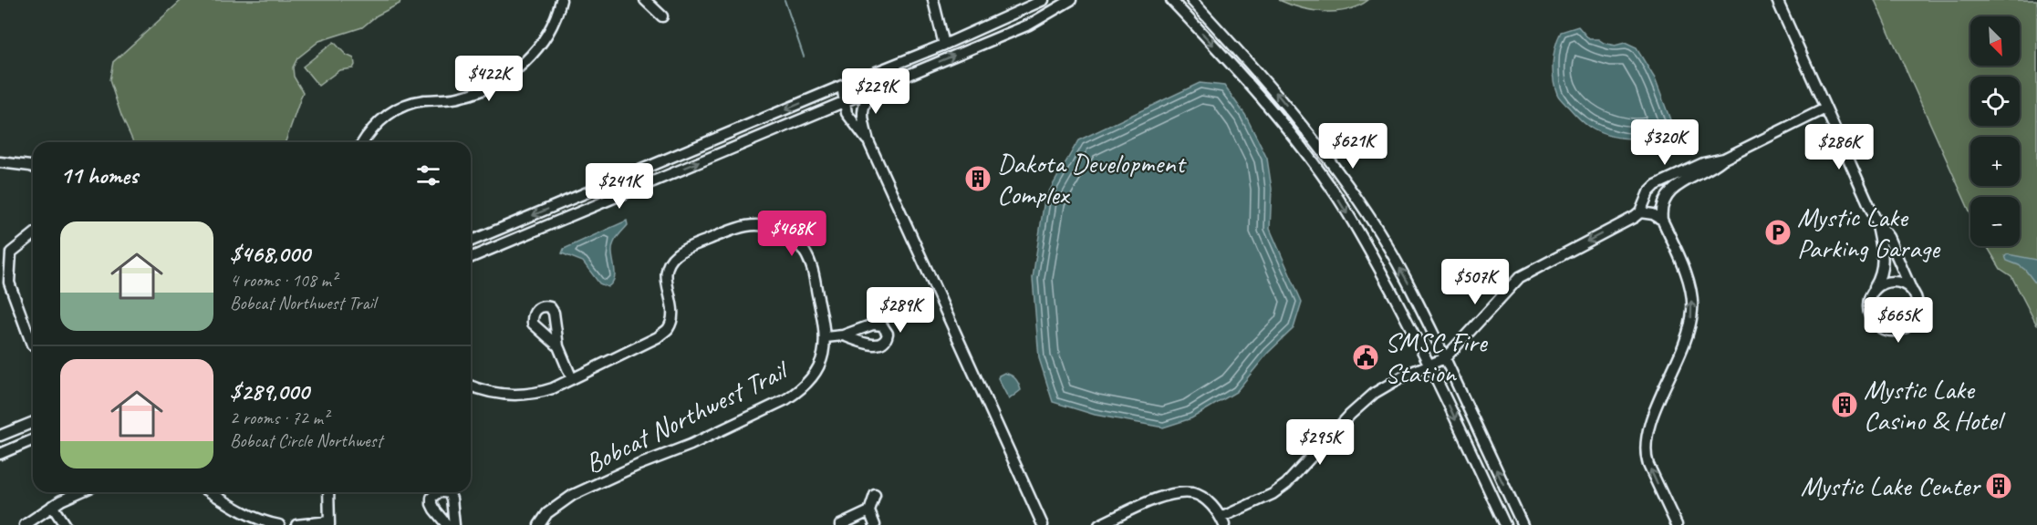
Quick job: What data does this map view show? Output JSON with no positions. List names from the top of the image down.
{
  "streets": {
    "street": ["Bobcat Northwest Trail"]
  },
  "places": {
    "building": ["Dakota Development Complex", "Mystic Lake Casino & Hotel", "Mystic Lake Center"],
    "parking": ["Mystic Lake Parking Garage"],
    "public building": ["SMSC Fire Station"]
  },
  "north": "bottom right",
  "page": {
    "map_buttons": ["+", "−"],
    "price": [
      "$422K",
      "$229K",
      "$320K",
      "$621K",
      "$286K",
      "$241K",
      "$468K",
      "$507K",
      "$289K",
      "$665K",
      "$295K"
    ],
    "heading": "11 homes",
    "list": [
      {
        "name": "$468,000",
        "note": "4 rooms · 108 m² · Bobcat Northwest Trail"
      },
      {
        "name": "$289,000",
        "note": "2 rooms · 72 m² · Bobcat Circle Northwest"
      }
    ]
  }
}
